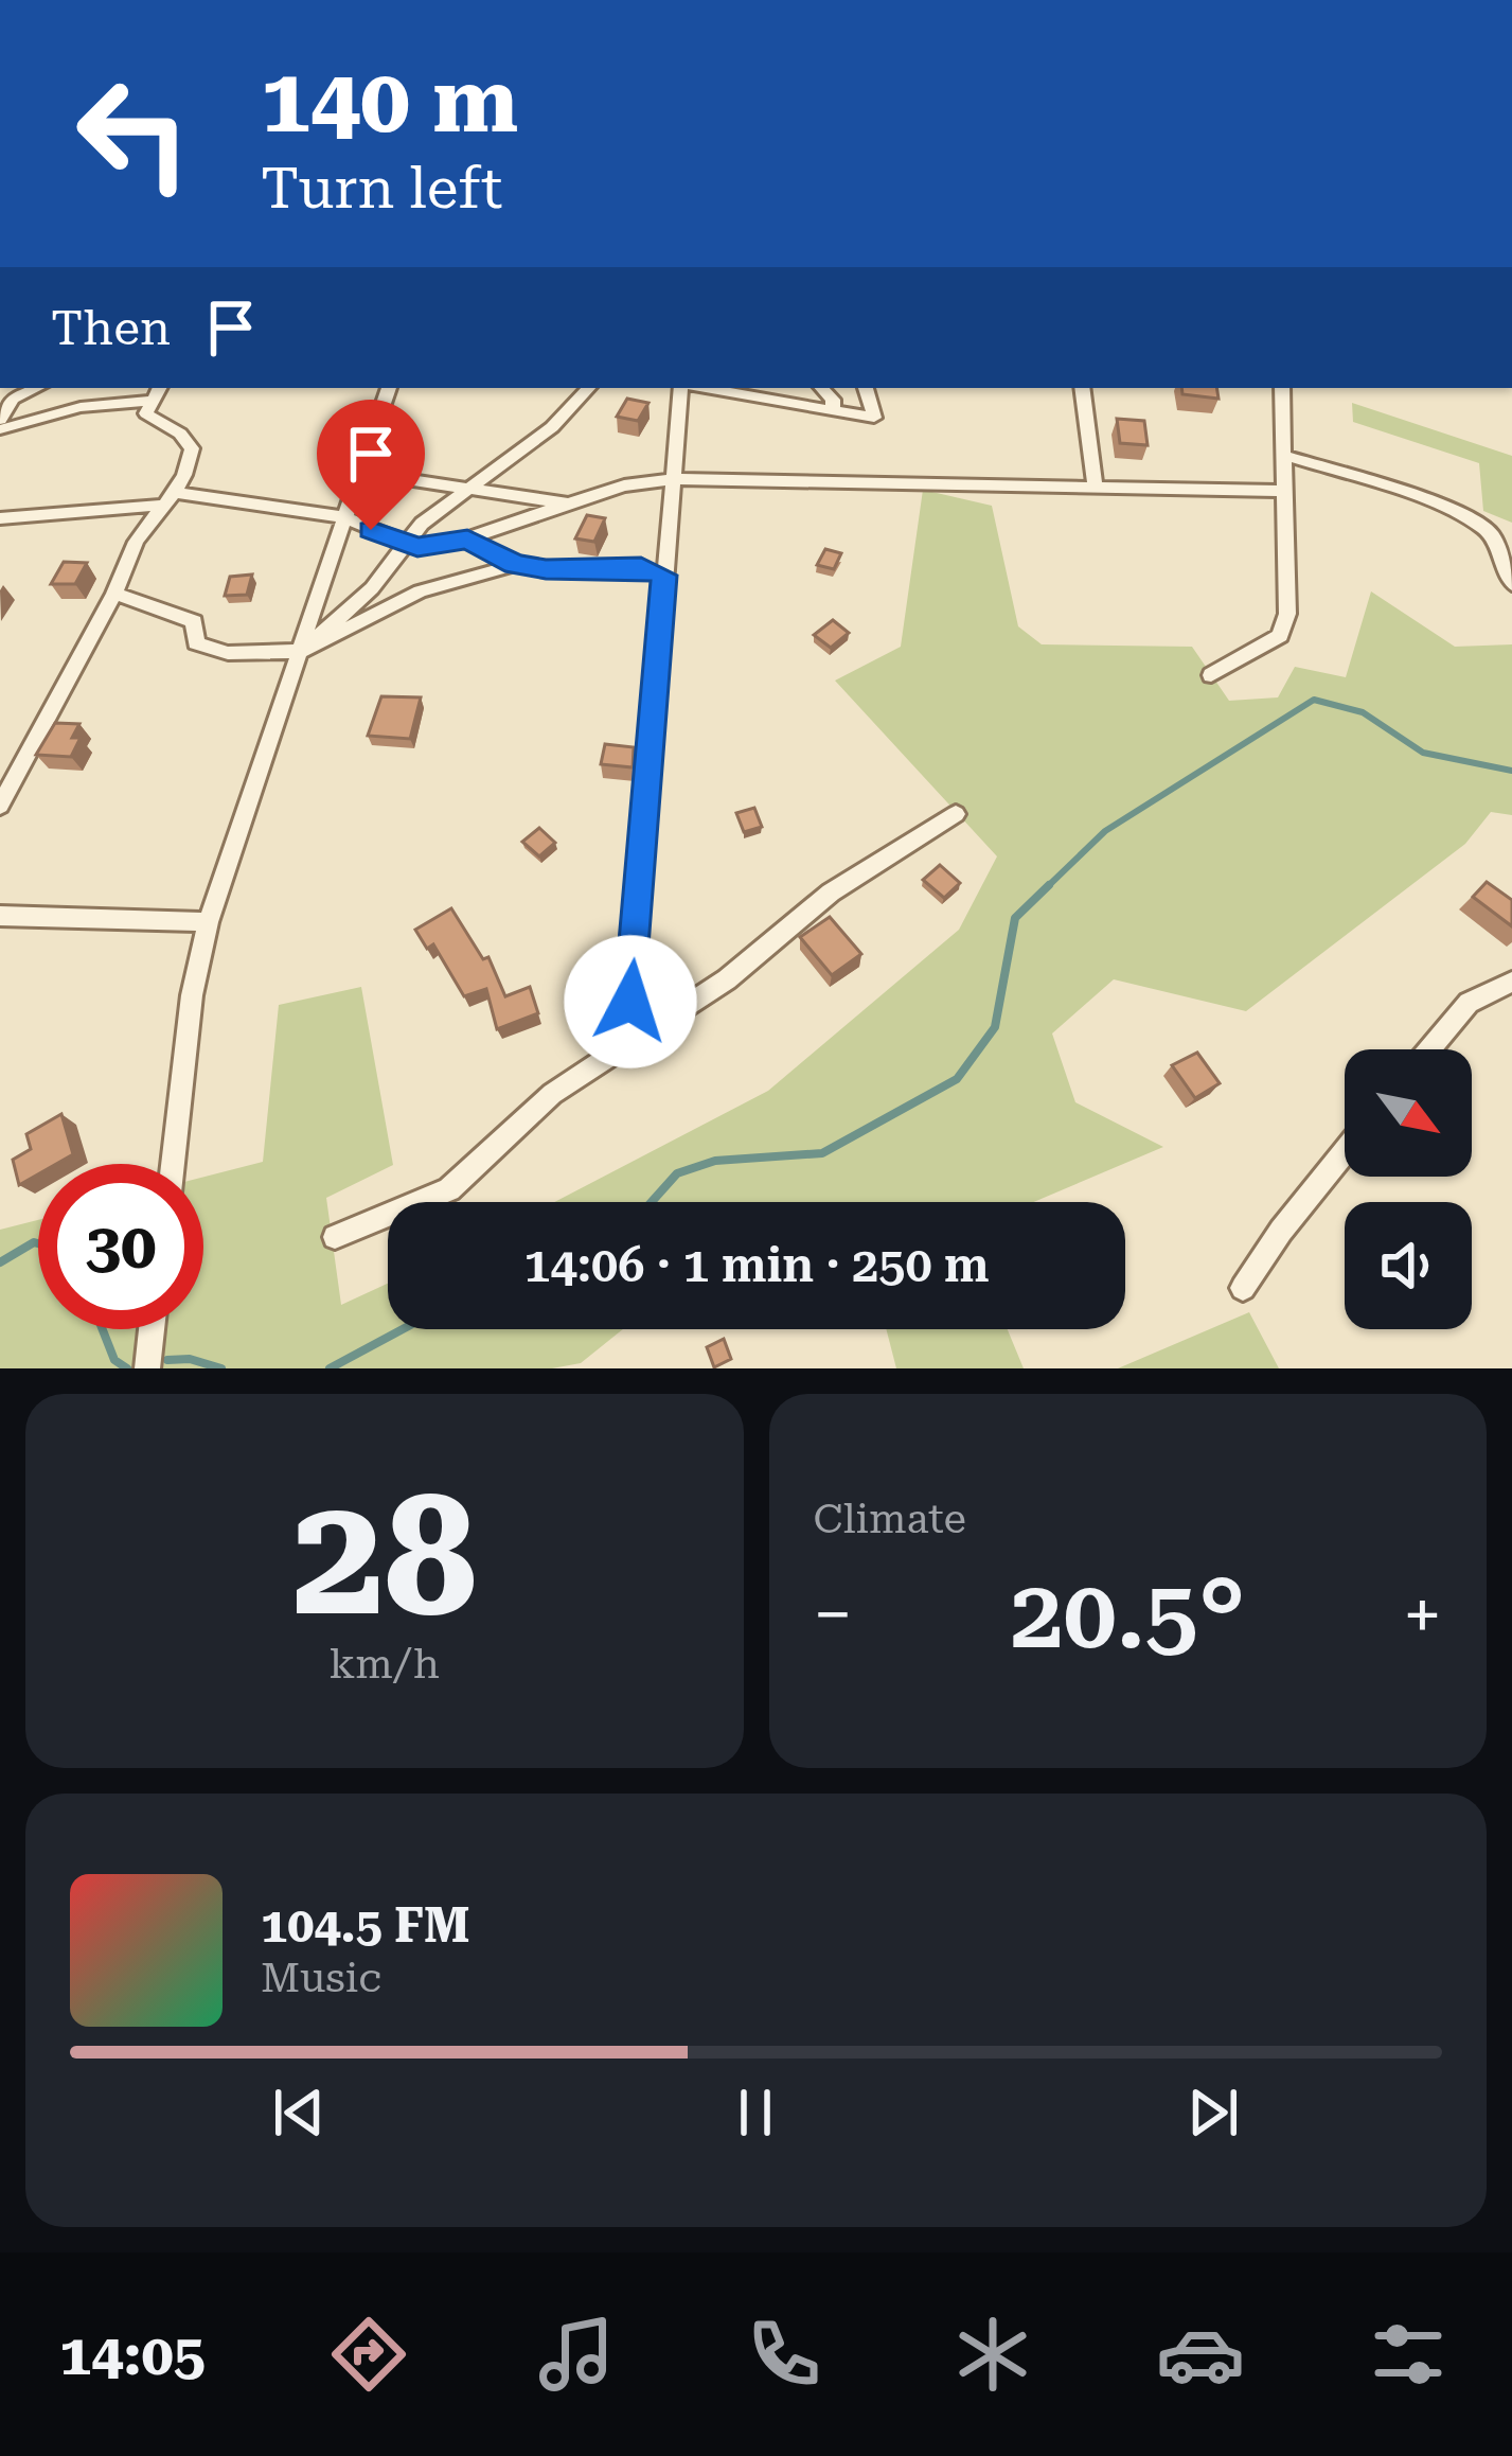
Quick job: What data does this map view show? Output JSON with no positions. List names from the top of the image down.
{
  "north": "bottom right",
  "page": {
    "turn": ["140 m", "Turn left"],
    "then": "Then",
    "limit": "30",
    "trip": "14:06 · 1 min · 250 m",
    "tile": [
      ["28", "km/h"],
      "Climate"
    ],
    "heat": ["−", "20.5°", "+"],
    "song": ["104.5 FM", "Music"],
    "tabs": "14:05"
  }
}
